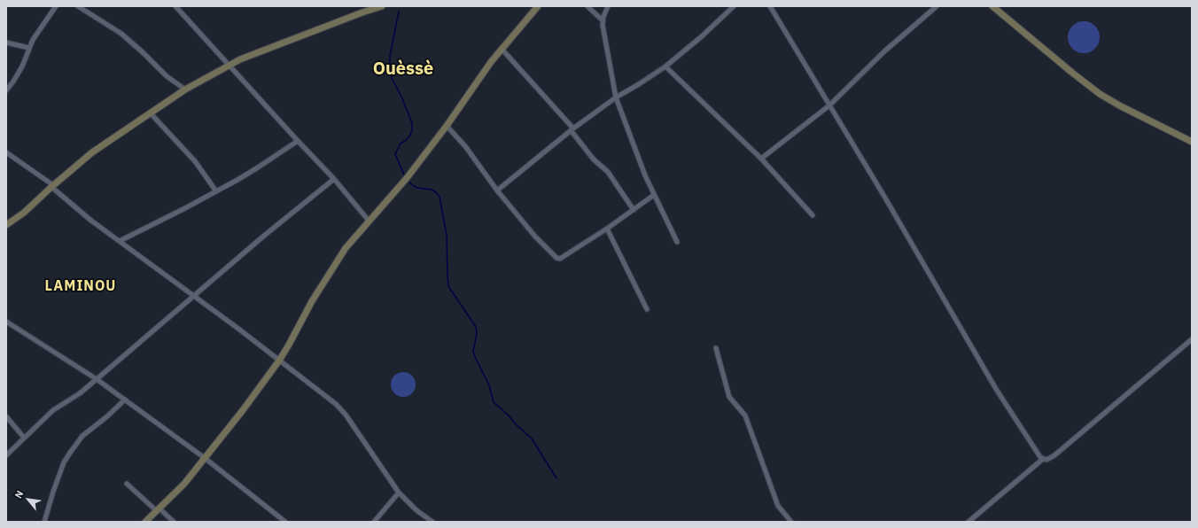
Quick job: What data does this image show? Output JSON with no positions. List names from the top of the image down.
{
  "districts": ["Ouèssè", "LAMINOU"],
  "north": "top left"
}
